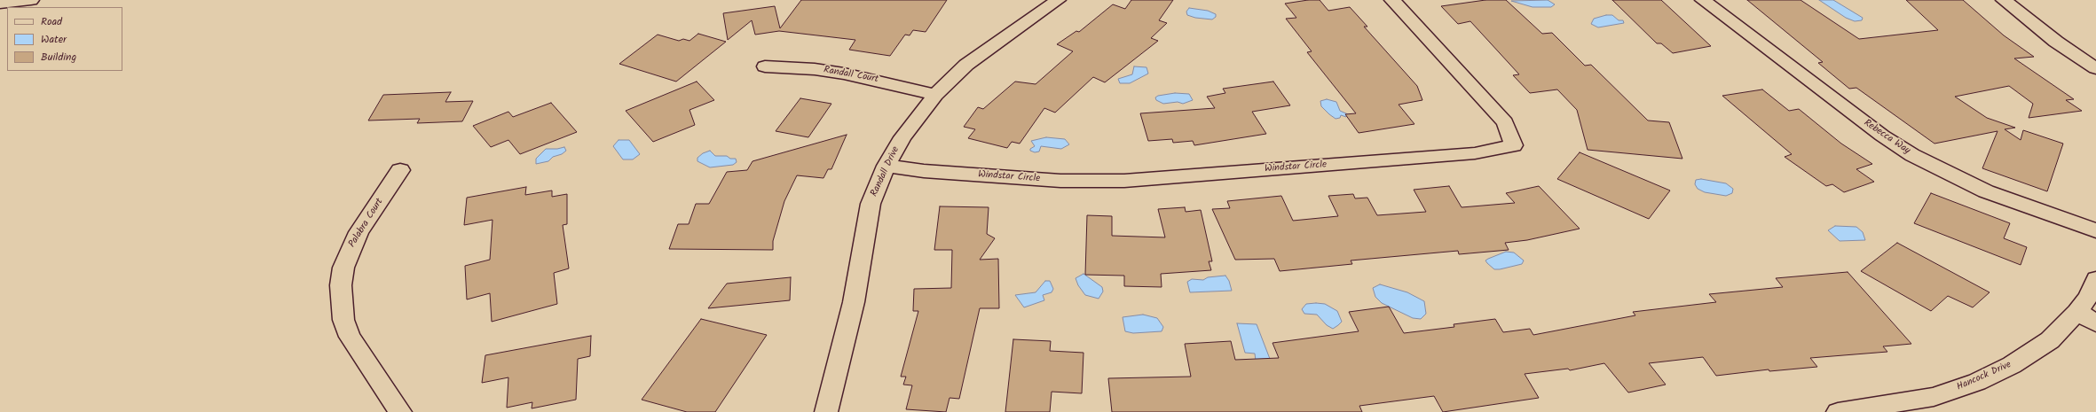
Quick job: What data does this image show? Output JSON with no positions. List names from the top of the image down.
{
  "streets": {
    "street": [
      "Randall Court",
      "Rebecca Way",
      "Windstar Circle",
      "Randall Drive",
      "Palabra Court",
      "Hancock Drive"
    ]
  },
  "crossings": [
    ["Randall Court", "Randall Drive"],
    ["Windstar Circle", "Randall Drive"]
  ],
  "legend": ["Road", "Water", "Building"]
}
